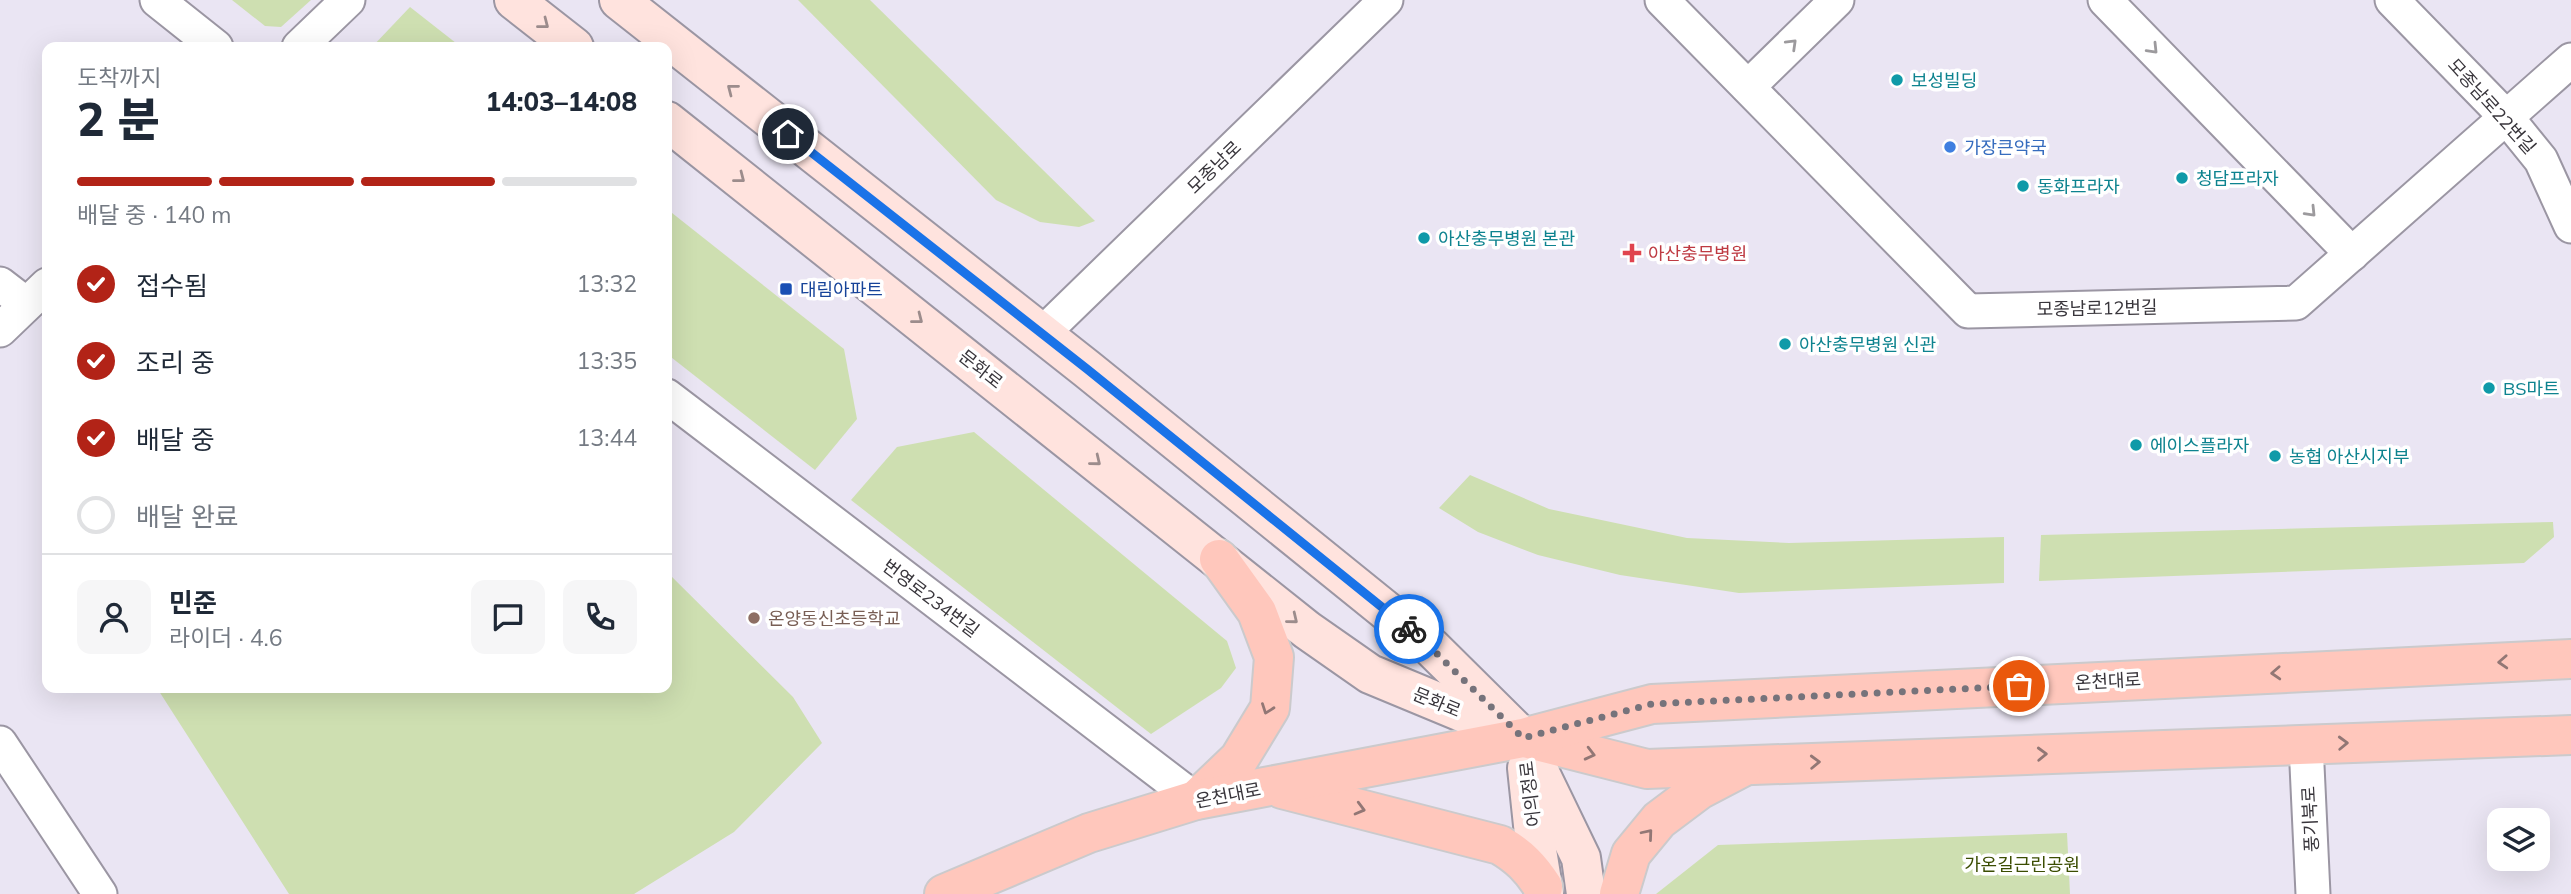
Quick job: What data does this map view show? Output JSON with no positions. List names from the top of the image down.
{
  "streets": {
    "main road": ["문화로", "온천대로", "어의정로"],
    "street": [
      "모종남로22번길",
      "모종남로",
      "모종남로12번길",
      "번영로234번길",
      "풍기북로"
    ]
  },
  "crossings": [
    ["모종남로22번길", "모종남로12번길"],
    ["모종남로", "문화로"],
    ["문화로", "온천대로"],
    ["문화로", "어의정로"],
    ["번영로234번길", "온천대로"],
    ["온천대로", "어의정로"],
    ["온천대로", "풍기북로"]
  ],
  "parks": ["가온길근린공원"],
  "places": {
    "other": [
      "보성빌딩",
      "가장큰약국",
      "청담프라자",
      "동화프라자",
      "아산충무병원 본관",
      "아산충무병원 신관",
      "BS마트",
      "에이스플라자",
      "농협 아산시지부",
      "온양동신초등학교"
    ],
    "health": ["아산충무병원"],
    "transit": ["대림아파트"]
  },
  "page": {
    "heading": ["2 분", "도착까지", "14:03–14:08"],
    "panel": ["민준", "라이더 · 4.6"],
    "bar": "배달 중 · 140 m",
    "list": [
      ["접수됨", "13:32"],
      ["조리 중", "13:35"],
      ["배달 중", "13:44"],
      "배달 완료"
    ]
  }
}
